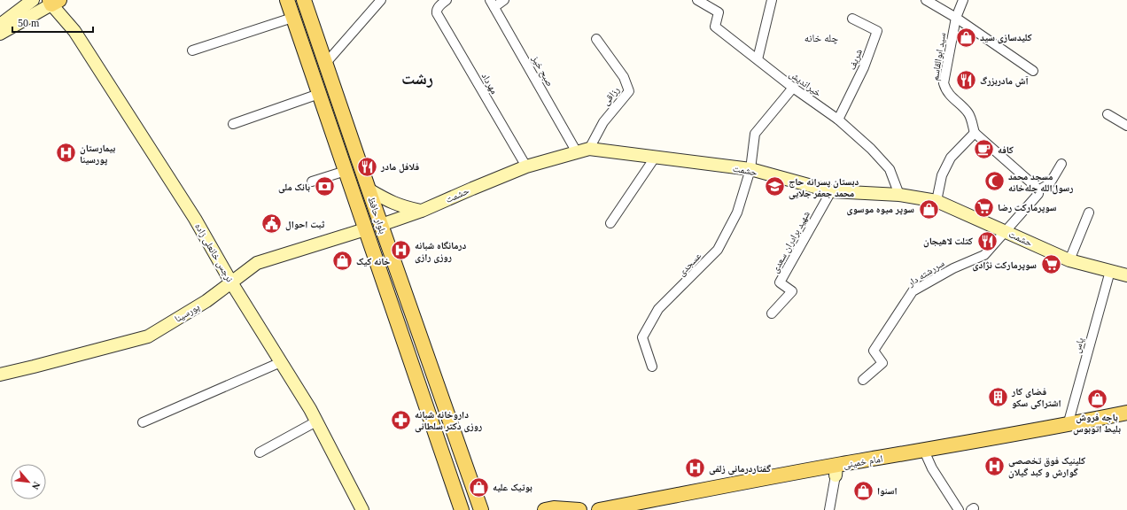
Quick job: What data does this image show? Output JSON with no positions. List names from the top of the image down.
{
  "streets": {
    "main road": [
      "حشمت",
      "بلوار حافظ",
      "نرجس خانعلی زاده",
      "پورسینا",
      "امام خمینی"
    ],
    "street": [
      "سید ابوالقاسم",
      "شریف",
      "صبح خیز",
      "مهرداد",
      "خیراندیش",
      "رزاقی",
      "شهید برادران سعدی",
      "عسجدی",
      "سررشته دار",
      "یاس"
    ]
  },
  "crossings": [
    ["شریف", "خیراندیش"],
    ["صبح خیز", "حشمت"],
    ["مهرداد", "حشمت"],
    ["خیراندیش", "حشمت"],
    ["خیراندیش", "عسجدی"],
    ["رزاقی", "حشمت"],
    ["حشمت", "بلوار حافظ"],
    ["حشمت", "شهید برادران سعدی"],
    ["حشمت", "عسجدی"],
    ["حشمت", "سررشته دار"],
    ["حشمت", "یاس"],
    ["بلوار حافظ", "پورسینا"],
    ["نرجس خانعلی زاده", "پورسینا"],
    ["یاس", "امام خمینی"]
  ],
  "districts": ["چله خانه", "رشت"],
  "places": {
    "shop": [
      "کلیدسازی سید",
      "سوپر میوه موسوی",
      "خانه کیک",
      "باجه فروش بلیط اتوبوس",
      "بوتیک علیه",
      "اسنوا"
    ],
    "restaurant": ["آش مادربزرگ", "فلافل مادر", "کتلت لاهیجان"],
    "cafe": ["کافه"],
    "hospital": [
      "بیمارستان پورسینا",
      "درمانگاه شبانه روزی رازی",
      "کلینیک فوق تخصصی گوارش و کبد گیلان",
      "گفتاردرمانی زلفی"
    ],
    "mosque": ["مسجد محمد رسول‌‌الله چله‌خانه"],
    "bank": ["بانک ملی"],
    "school or university": ["دبستان پسرانه حاج محمد جعفر جلایی"],
    "supermarket": ["سوپرمارکت رضا", "سوپرمارکت نژادی"],
    "public building": ["ثبت احوال"],
    "building": ["فضای کار اشتراکی سکو"],
    "pharmacy": ["داروخانه شبانه روزی دکتر سلطانی"]
  },
  "scale_bar": "50 m",
  "north": "bottom right"
}
